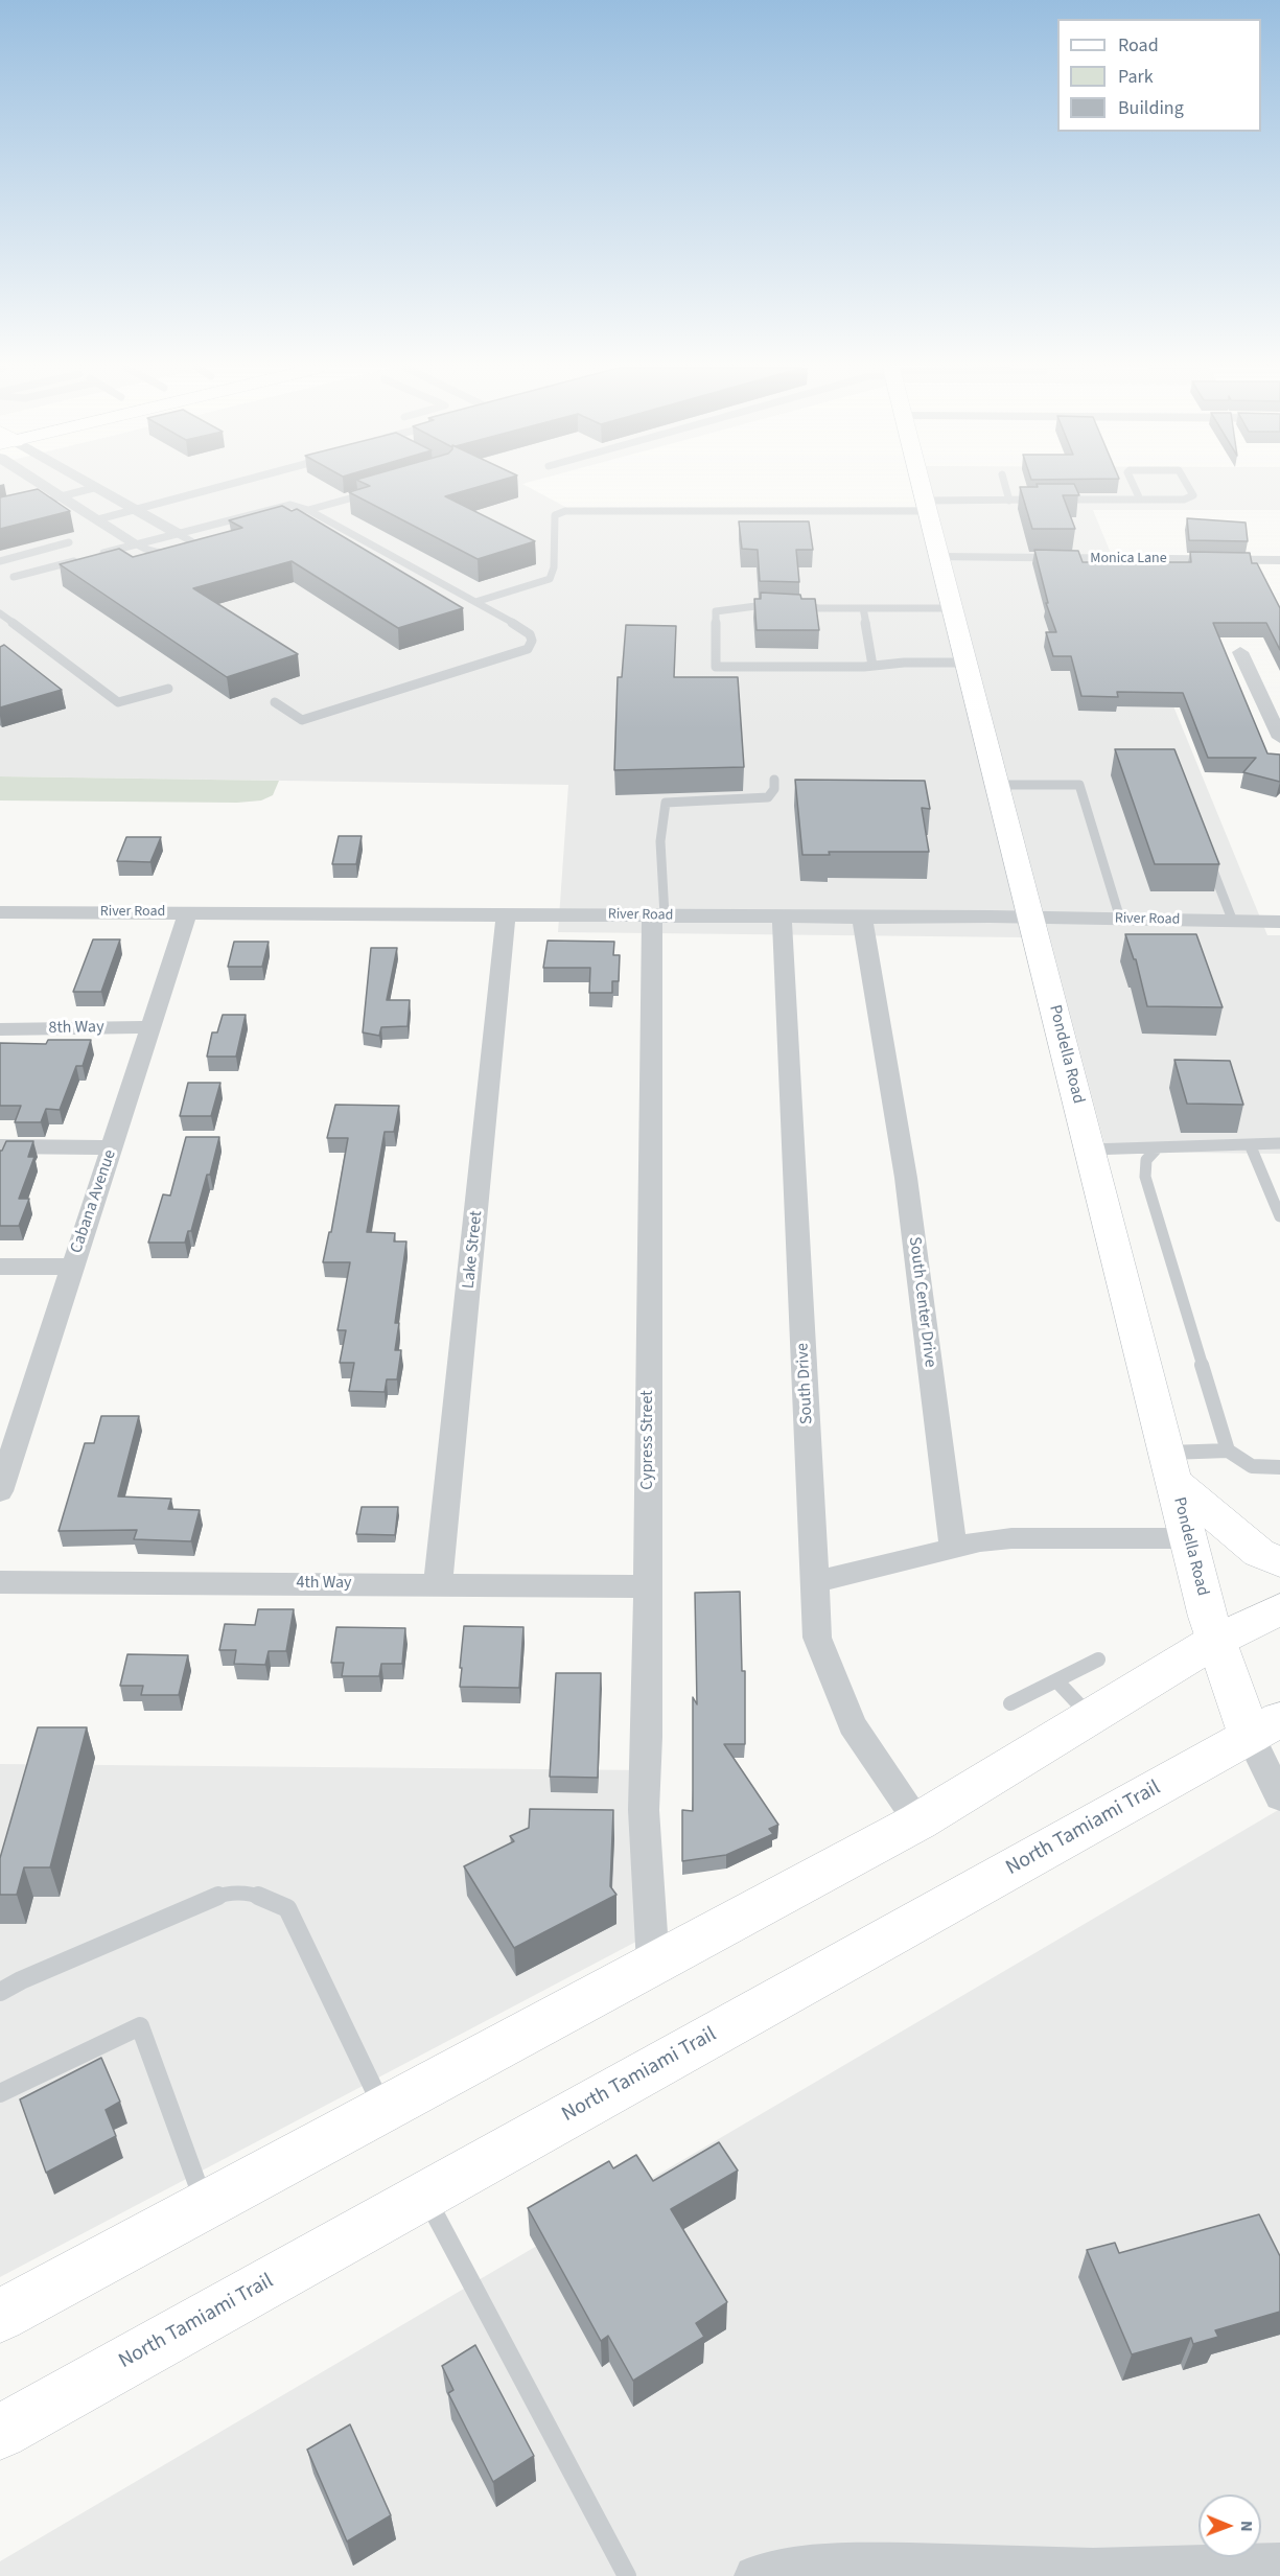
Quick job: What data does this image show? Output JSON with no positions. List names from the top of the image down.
{
  "streets": {
    "main road": ["Pondella Road", "North Tamiami Trail"],
    "street": [
      "Monica Lane",
      "River Road",
      "8th Way",
      "Cabana Avenue",
      "Lake Street",
      "South Center Drive",
      "South Drive",
      "Cypress Street",
      "4th Way"
    ]
  },
  "crossings": [
    ["Monica Lane", "Pondella Road"],
    ["River Road", "Pondella Road"],
    ["River Road", "Cabana Avenue"],
    ["River Road", "Lake Street"],
    ["River Road", "South Center Drive"],
    ["River Road", "South Drive"],
    ["River Road", "Cypress Street"],
    ["8th Way", "Cabana Avenue"],
    ["Pondella Road", "North Tamiami Trail"],
    ["Lake Street", "4th Way"],
    ["Cypress Street", "4th Way"]
  ],
  "legend": ["Road", "Park", "Building"],
  "north": "right"
}
